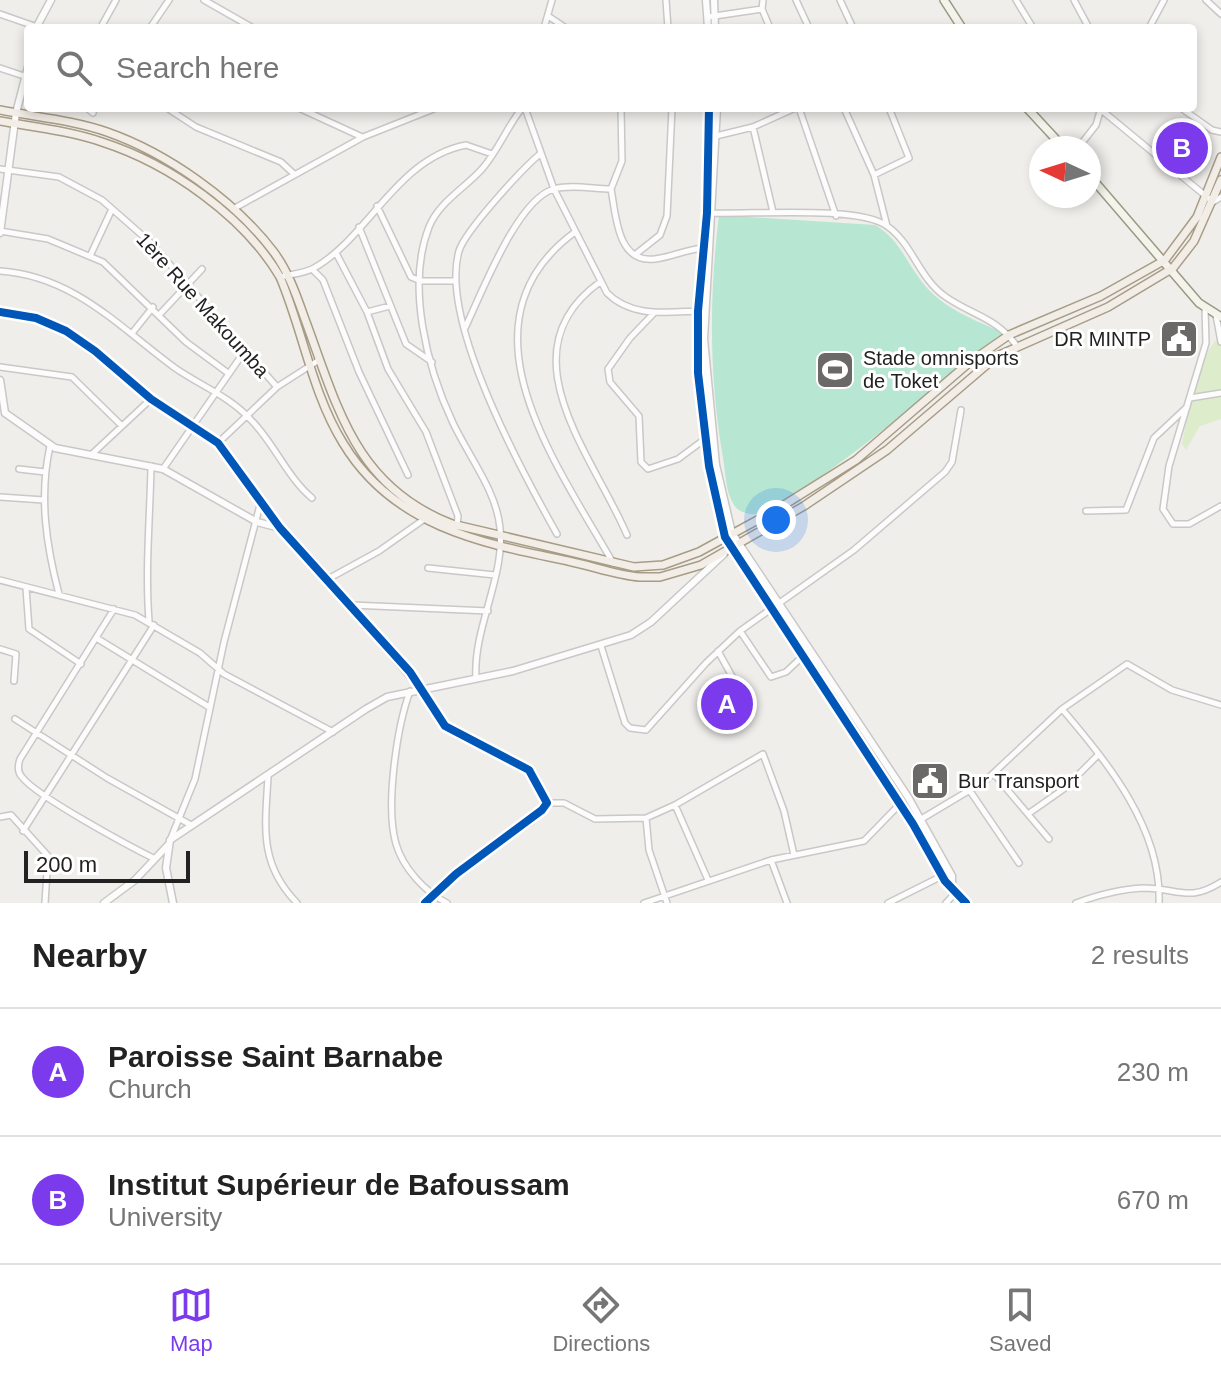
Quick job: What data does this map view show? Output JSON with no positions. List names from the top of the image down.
{
  "streets": {
    "street": ["1ère Rue Makoumba"]
  },
  "places": {
    "public building": ["DR MINTP", "Bur Transport"],
    "sports": ["Stade omnisports de Toket"]
  },
  "scale_bar": "200 m",
  "north": "left",
  "page": {
    "search": "Search here",
    "pins": ["B", "A"],
    "scale": "200 m",
    "heading": ["Nearby", "2 results"],
    "list": [
      {
        "mark": "A",
        "name": "Paroisse Saint Barnabe",
        "note": "Church",
        "value": "230 m"
      },
      {
        "mark": "B",
        "name": "Institut Supérieur de Bafoussam",
        "note": "University",
        "value": "670 m"
      }
    ],
    "nav": ["Map", "Directions", "Saved"]
  }
}
